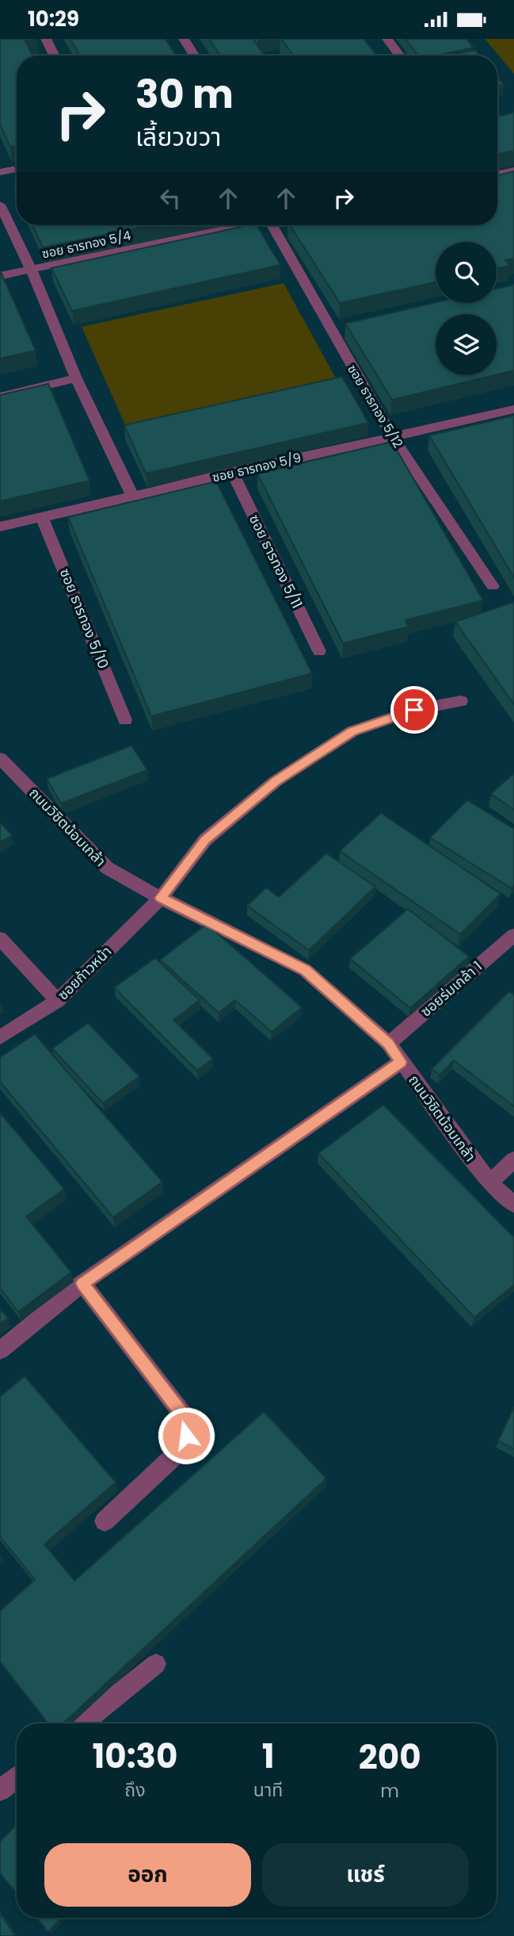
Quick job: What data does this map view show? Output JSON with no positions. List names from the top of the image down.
{
  "streets": {
    "street": [
      "ซอย ธารทอง 5/4",
      "ซอย ธารทอง 5/12",
      "ซอย ธารทอง 5/9",
      "ซอย ธารทอง 5/11",
      "ซอย ธารทอง 5/10",
      "ถนนวิชิตน้อมเกล้า",
      "ซอยก้าวหน้า",
      "ซอยร่มเกล้า 1"
    ]
  },
  "crossings": [
    ["ซอย ธารทอง 5/12", "ซอย ธารทอง 5/9"],
    ["ซอย ธารทอง 5/9", "ซอย ธารทอง 5/11"],
    ["ซอย ธารทอง 5/9", "ซอย ธารทอง 5/10"],
    ["ถนนวิชิตน้อมเกล้า", "ซอยก้าวหน้า"],
    ["ถนนวิชิตน้อมเกล้า", "ซอยร่มเกล้า 1"]
  ],
  "page": {
    "status": "10:29",
    "turn": ["30 m", "เลี้ยวขวา"],
    "eta": [
      "10:30",
      "ถึง",
      "1",
      "นาที",
      "200",
      "m"
    ],
    "buttons": ["ออก", "แชร์"]
  }
}
